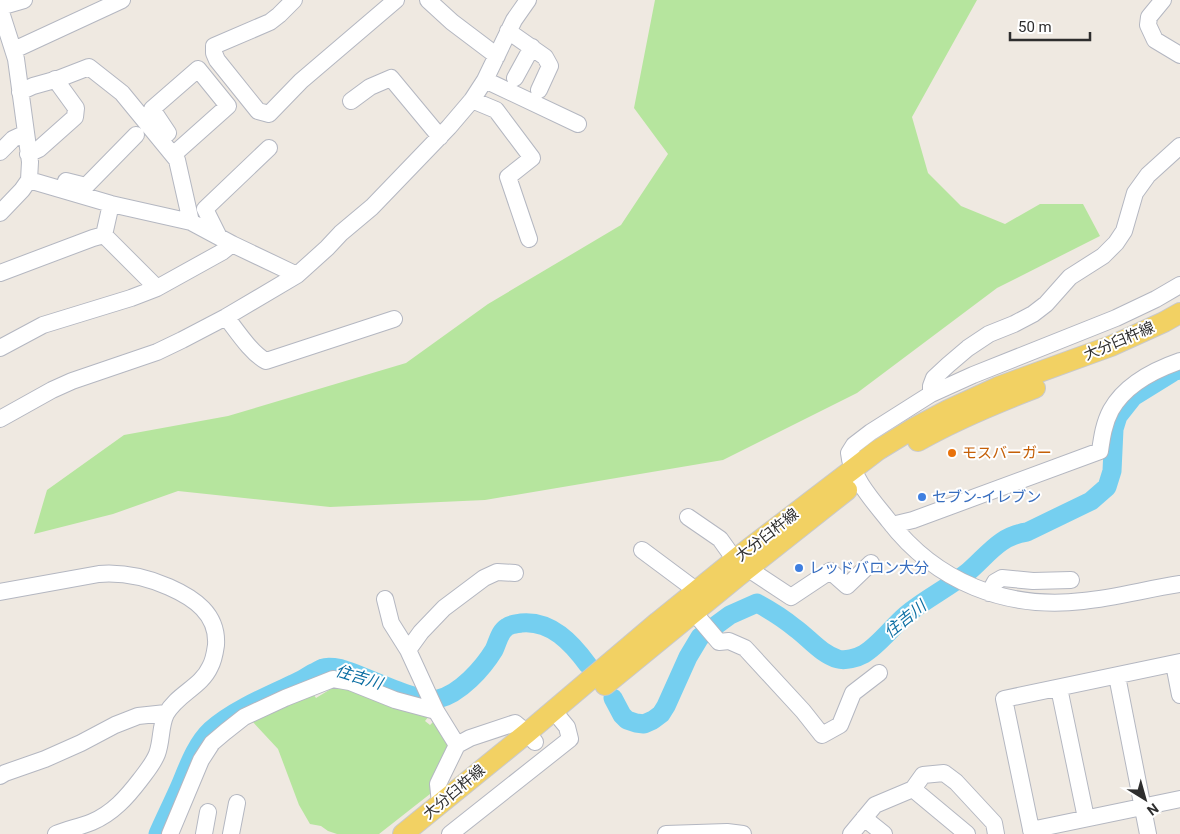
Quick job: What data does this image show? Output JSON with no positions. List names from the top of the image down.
{
  "streets": {
    "main road": ["大分臼杵線"]
  },
  "water": ["住吉川"],
  "places": ["モスバーガー", "セブン-イレブン", "レッドバロン大分"],
  "scale_bar": "50 m",
  "north": "bottom right"
}
